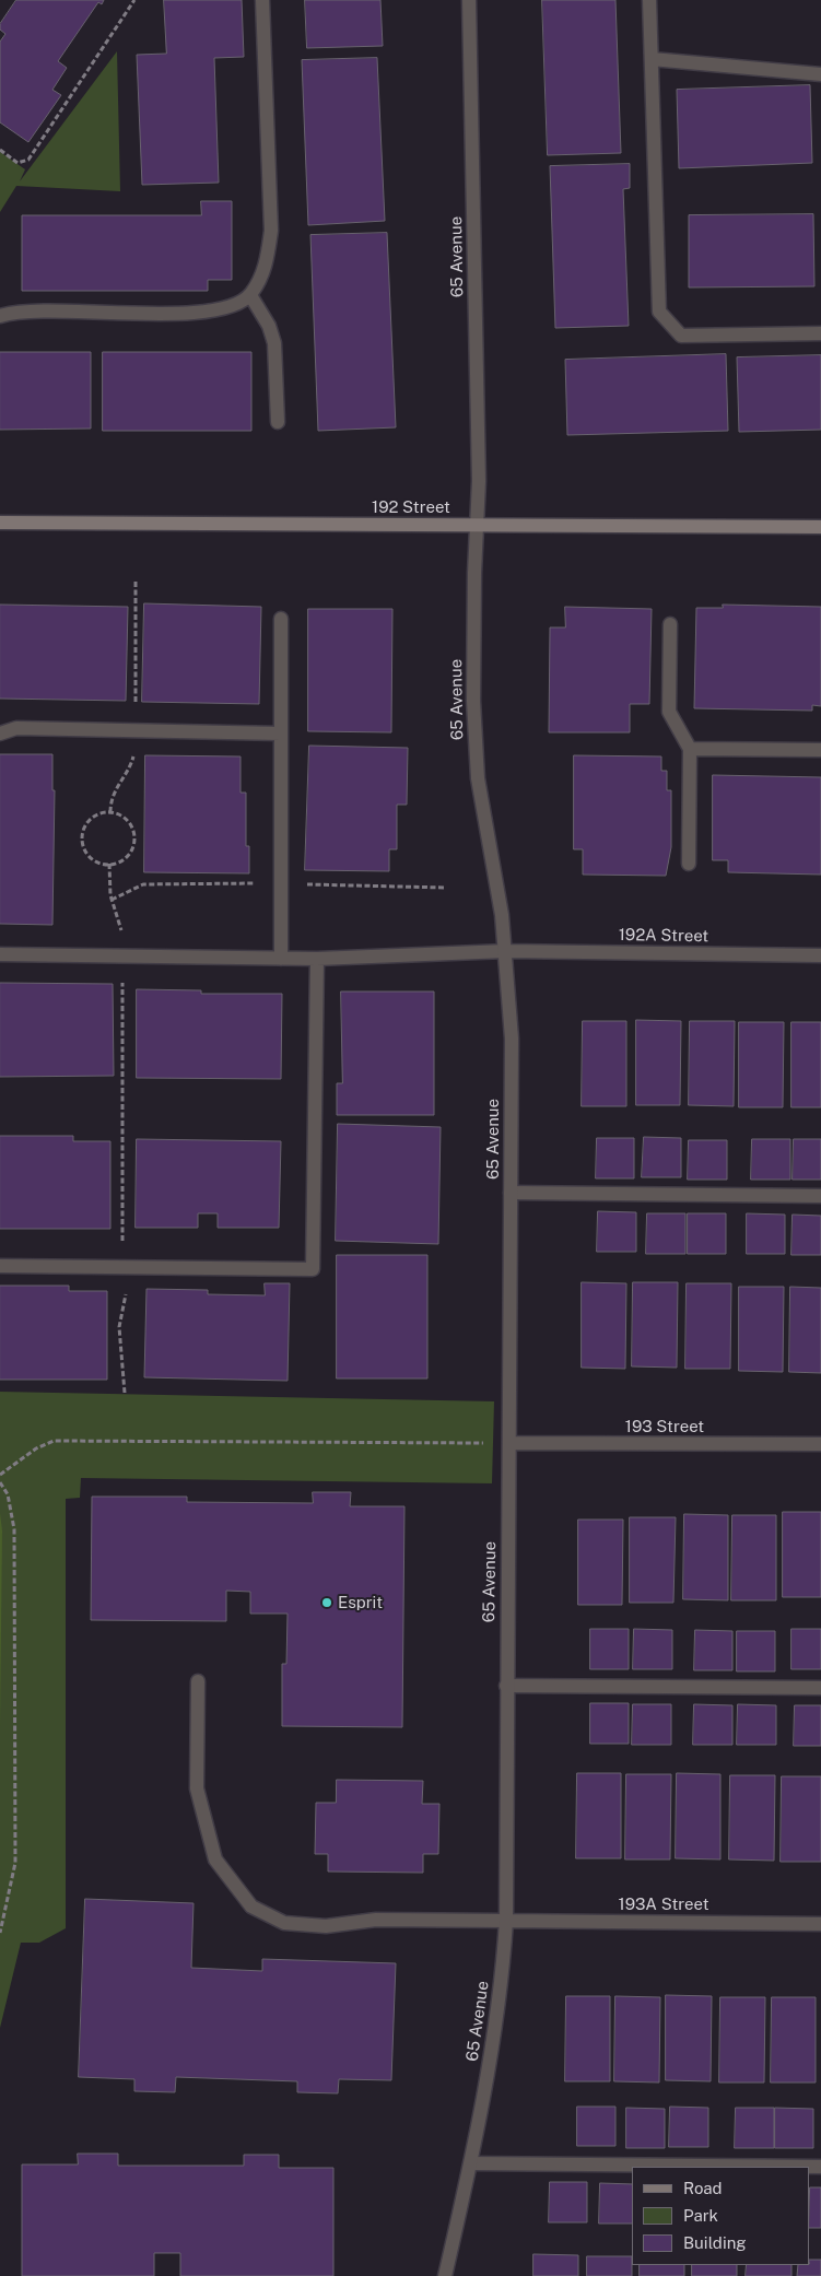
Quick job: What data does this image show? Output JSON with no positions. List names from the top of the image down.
{
  "streets": {
    "street": [
      "65 Avenue",
      "192 Street",
      "192A Street",
      "193 Street",
      "193A Street"
    ]
  },
  "crossings": [
    ["65 Avenue", "192 Street"],
    ["65 Avenue", "192A Street"],
    ["65 Avenue", "193 Street"],
    ["65 Avenue", "193A Street"]
  ],
  "places": ["Esprit"],
  "legend": ["Road", "Park", "Building"]
}
